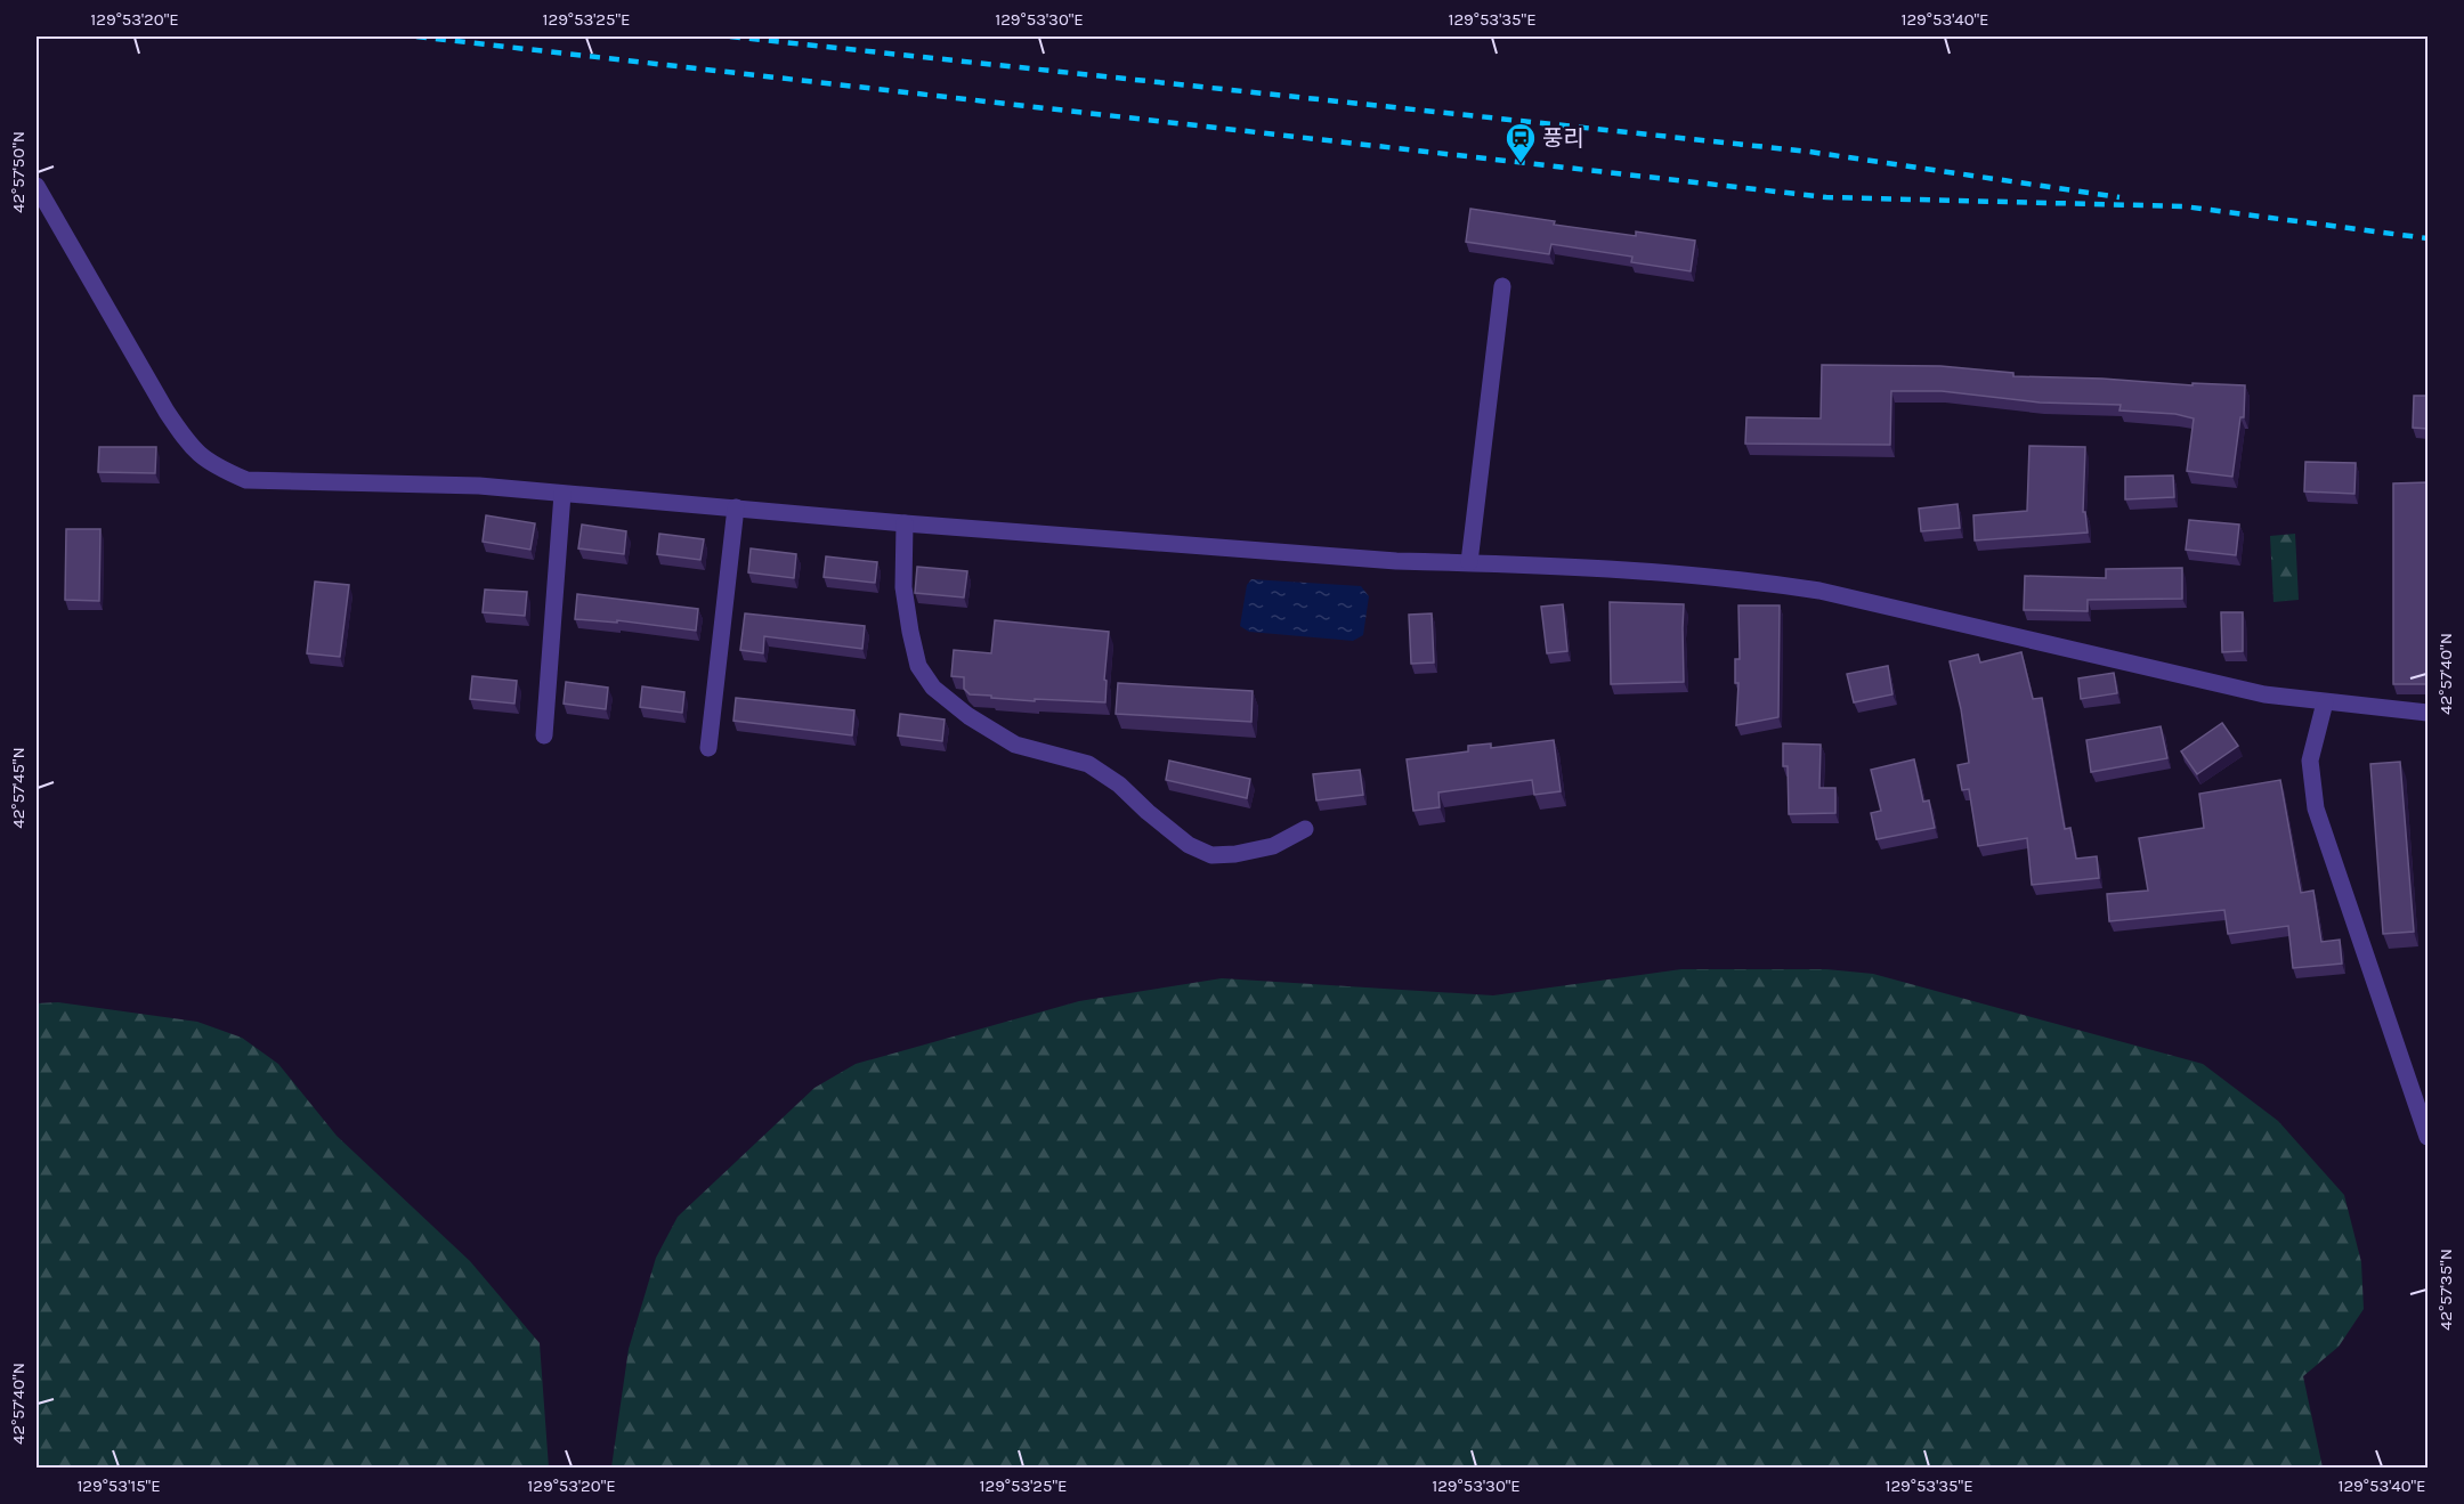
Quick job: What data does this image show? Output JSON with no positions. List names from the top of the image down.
{
  "places": {
    "station": ["풍리"]
  },
  "coordinates": [
    "129°53'20\"E",
    "129°53'25\"E",
    "129°53'30\"E",
    "129°53'35\"E",
    "129°53'40\"E",
    "42°57'50\"N",
    "42°57'40\"N",
    "42°57'45\"N",
    "42°57'35\"N",
    "129°53'15\"E"
  ]
}
